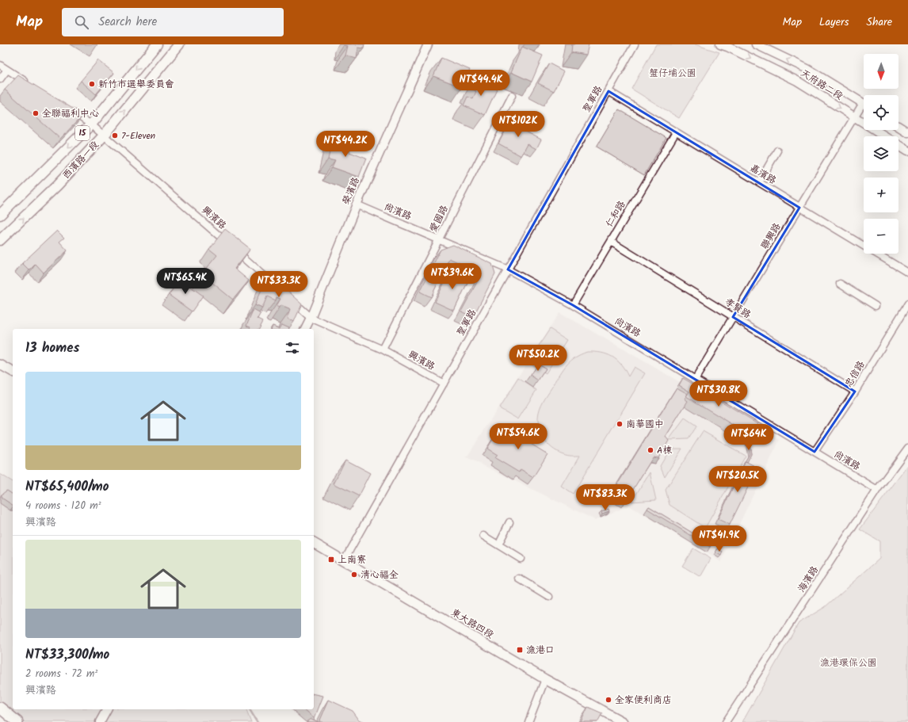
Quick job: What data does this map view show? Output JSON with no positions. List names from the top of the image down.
{
  "streets": {
    "main road": ["15", "西濱路一段", "東大路四段"],
    "street": [
      "天府路二段",
      "聖軍路",
      "嘉濱路",
      "榮濱路",
      "尚濱路",
      "仁和路",
      "興濱路",
      "愛國路",
      "聯興路",
      "孝賢路",
      "忠信路",
      "海濱路"
    ]
  },
  "crossings": [
    ["天府路二段", "聯興路"],
    ["聖軍路", "嘉濱路"],
    ["聖軍路", "尚濱路"],
    ["聖軍路", "興濱路"],
    ["聖軍路", "東大路四段"],
    ["西濱路一段", "興濱路"],
    ["嘉濱路", "仁和路"],
    ["嘉濱路", "聯興路"],
    ["榮濱路", "尚濱路"],
    ["榮濱路", "興濱路"],
    ["尚濱路", "仁和路"],
    ["尚濱路", "愛國路"],
    ["尚濱路", "聯興路"],
    ["尚濱路", "忠信路"],
    ["尚濱路", "海濱路"],
    ["仁和路", "孝賢路"],
    ["興濱路", "愛國路"],
    ["聯興路", "孝賢路"],
    ["孝賢路", "忠信路"]
  ],
  "parks": ["蟹仔埔公園", "漁港環保公園"],
  "places": {
    "other": [
      "新竹市選舉委員會",
      "全聯福利中心",
      "7-Eleven",
      "南華國中",
      "A棟",
      "清心福全",
      "全家便利商店"
    ],
    "transit": ["上南寮", "漁港口"]
  },
  "north": "bottom",
  "page": {
    "header": "Map",
    "search": "Search here",
    "nav": ["Map", "Layers", "Share"],
    "map_buttons": ["+", "−"],
    "price": [
      "NT$44.4K",
      "NT$102K",
      "NT$44.2K",
      "NT$39.6K",
      "NT$65.4K",
      "NT$33.3K",
      "NT$50.2K",
      "NT$30.8K",
      "NT$54.6K",
      "NT$64K",
      "NT$20.5K",
      "NT$83.3K",
      "NT$41.9K"
    ],
    "heading": "13 homes",
    "list": [
      {
        "name": "NT$65,400/mo",
        "note": "4 rooms · 120 m² · 興濱路"
      },
      {
        "name": "NT$33,300/mo",
        "note": "2 rooms · 72 m² · 興濱路"
      }
    ]
  }
}
